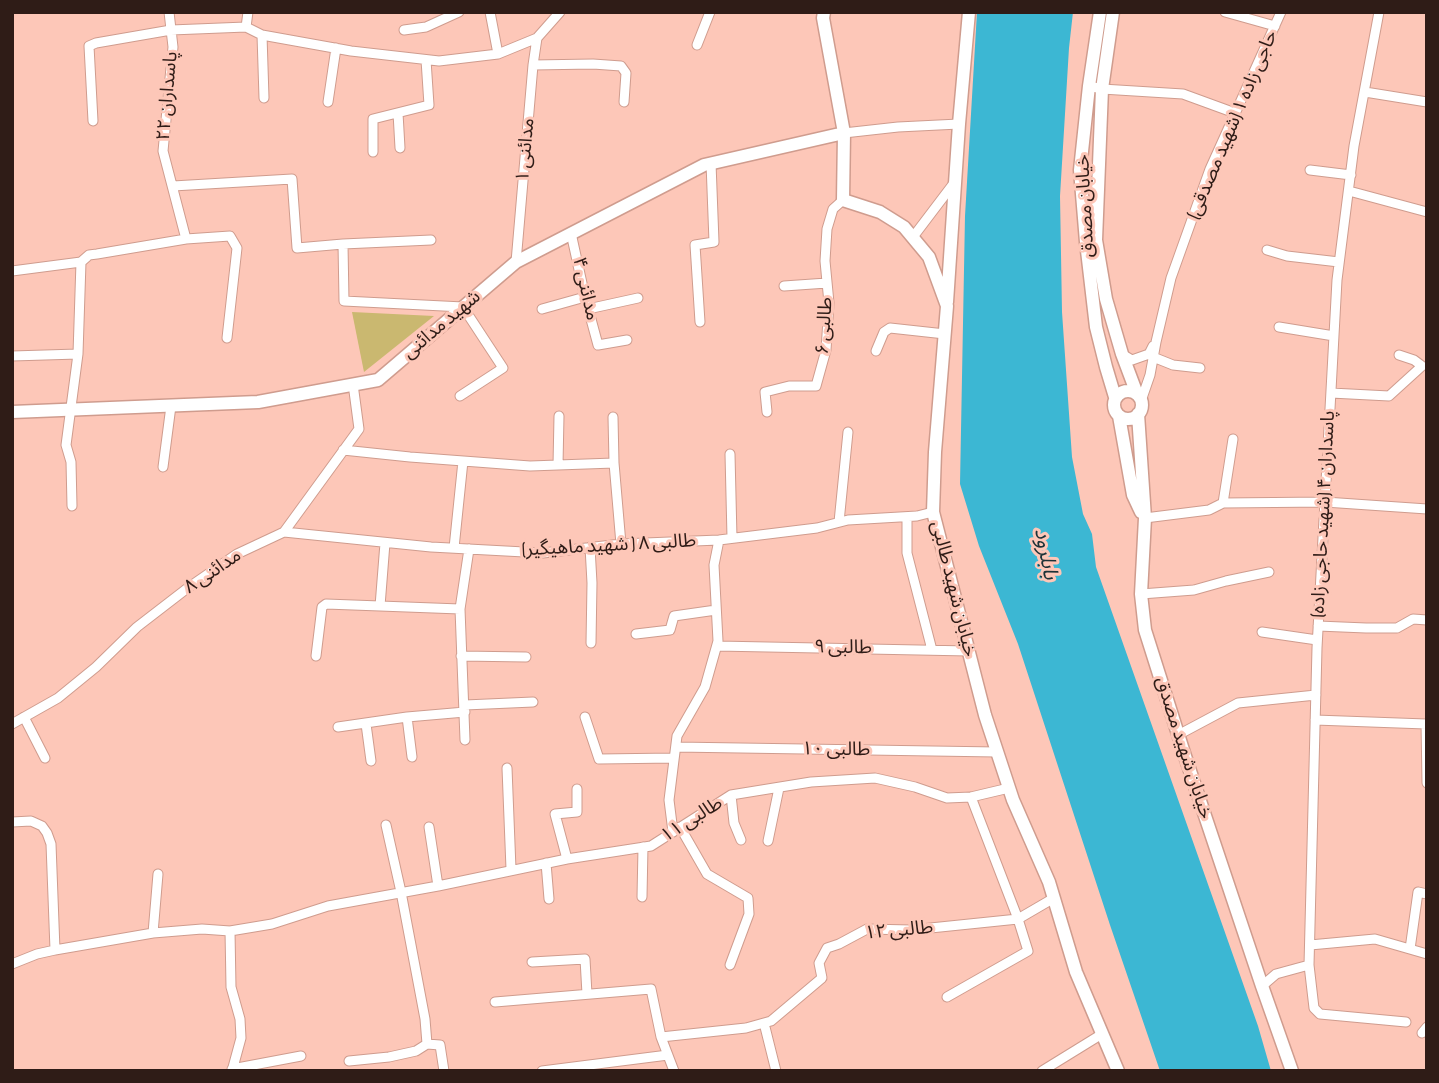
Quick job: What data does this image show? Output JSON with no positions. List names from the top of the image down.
{
  "streets": {
    "street": [
      "پاسداران ۲۲",
      "حاجی زاده ۱ (شهید مصدقی)",
      "مدائنی ۱",
      "خیابان مصدق",
      "مدائنی ۴",
      "شهید مدائنی",
      "طالبی ۶",
      "پاسداران ۴ (شهید حاجی زاده)",
      "طالبی ۸ ( شهید ماهیگیر)",
      "مدائنی ۸",
      "خیابان شهید طالبی",
      "طالبی ۹",
      "خیابان شهید مصدق",
      "طالبی ۱۰",
      "طالبی ۱۱",
      "طالبی ۱۲"
    ]
  },
  "crossings": [
    ["حاجی زاده ۱ (شهید مصدقی)", "خیابان مصدق"],
    ["حاجی زاده ۱ (شهید مصدقی)", "خیابان شهید مصدق"],
    ["مدائنی ۱", "شهید مدائنی"],
    ["خیابان مصدق", "خیابان شهید مصدق"],
    ["مدائنی ۴", "شهید مدائنی"],
    ["شهید مدائنی", "مدائنی ۸"],
    ["طالبی ۶", "خیابان شهید طالبی"],
    ["طالبی ۸ ( شهید ماهیگیر)", "مدائنی ۸"],
    ["طالبی ۸ ( شهید ماهیگیر)", "خیابان شهید طالبی"],
    ["خیابان شهید طالبی", "طالبی ۹"],
    ["خیابان شهید طالبی", "طالبی ۱۰"],
    ["خیابان شهید طالبی", "طالبی ۱۱"],
    ["خیابان شهید طالبی", "طالبی ۱۲"]
  ],
  "water": ["بابلرود"]
}
